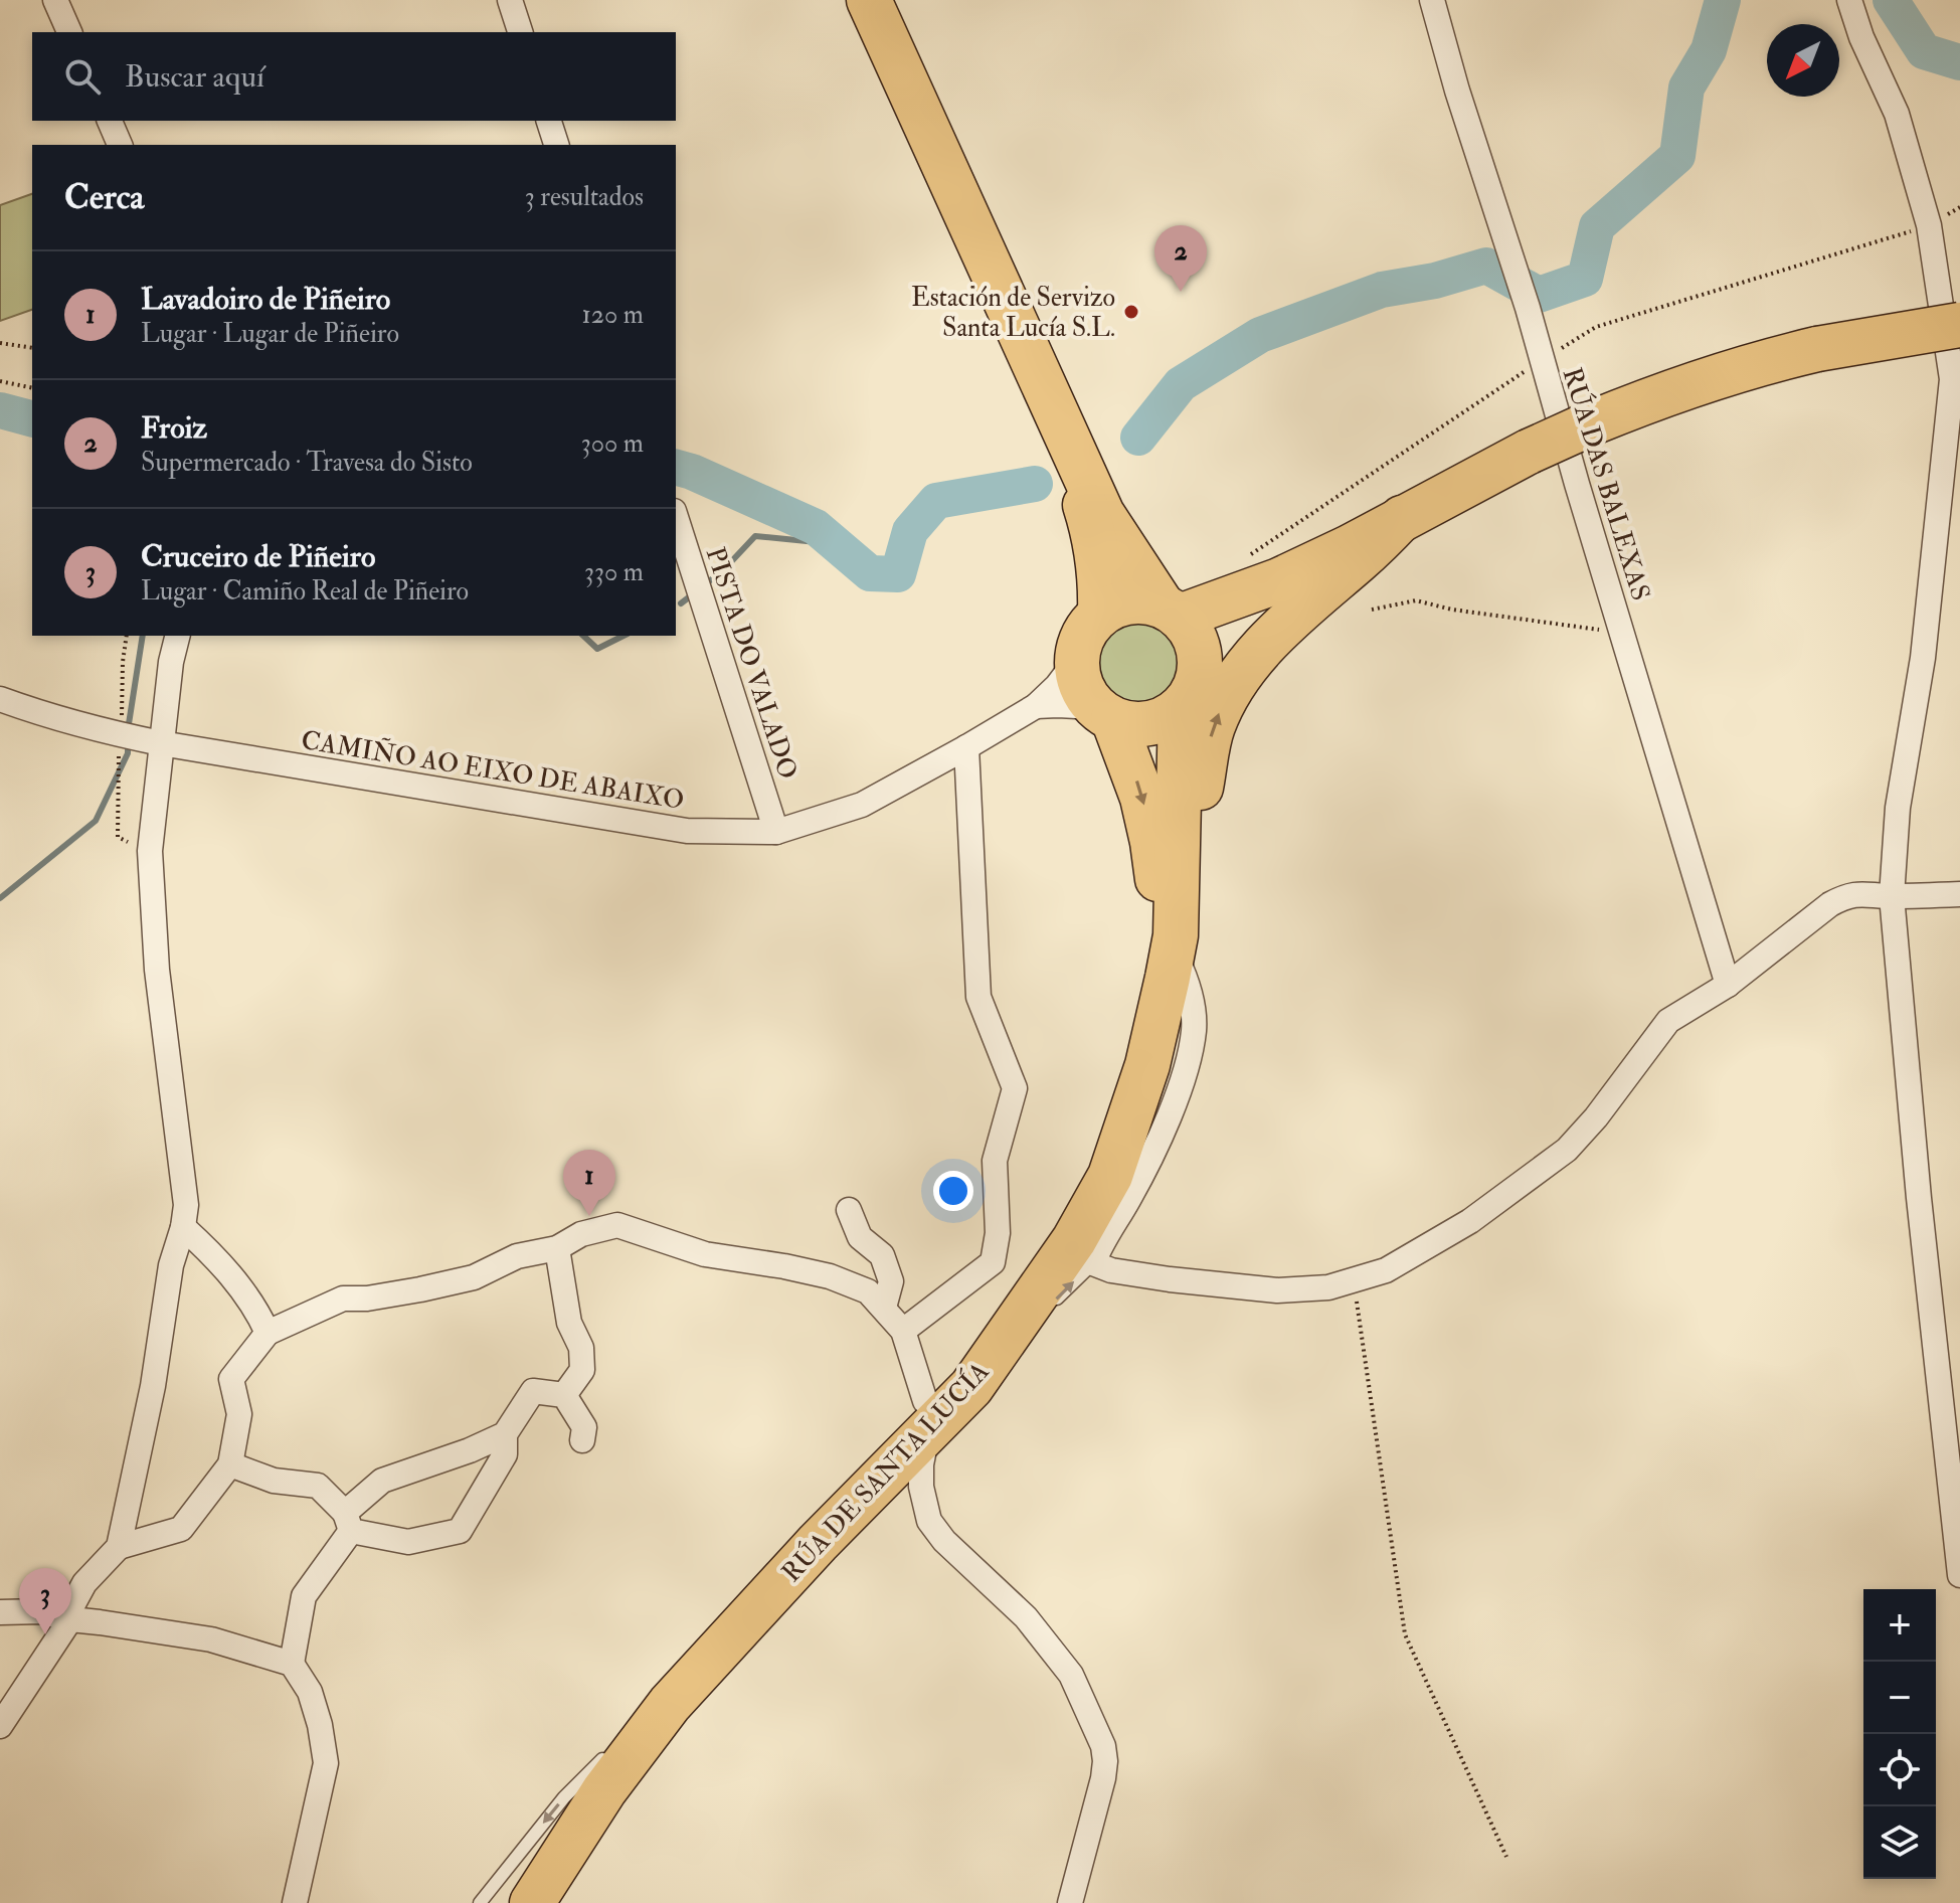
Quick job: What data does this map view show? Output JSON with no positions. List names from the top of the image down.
{
  "streets": {
    "highway": ["RÚA DE SANTA LUCÍA"],
    "street": ["RÚA DAS BALEXAS", "PISTA DO VALADO", "CAMIÑO AO EIXO DE ABAIXO"]
  },
  "crossings": [
    ["PISTA DO VALADO", "CAMIÑO AO EIXO DE ABAIXO"]
  ],
  "places": ["Estación de Servizo Santa Lucía S.L."],
  "north": "bottom left",
  "page": {
    "search": "Buscar aquí",
    "heading": ["Cerca", "3 resultados"],
    "pins": ["2", "1", "3"],
    "list": [
      {
        "mark": "1",
        "name": "Lavadoiro de Piñeiro",
        "note": "Lugar · Lugar de Piñeiro",
        "value": "120 m"
      },
      {
        "mark": "2",
        "name": "Froiz",
        "note": "Supermercado · Travesa do Sisto",
        "value": "300 m"
      },
      {
        "mark": "3",
        "name": "Cruceiro de Piñeiro",
        "note": "Lugar · Camiño Real de Piñeiro",
        "value": "330 m"
      }
    ],
    "map_buttons": ["+", "−"]
  }
}
